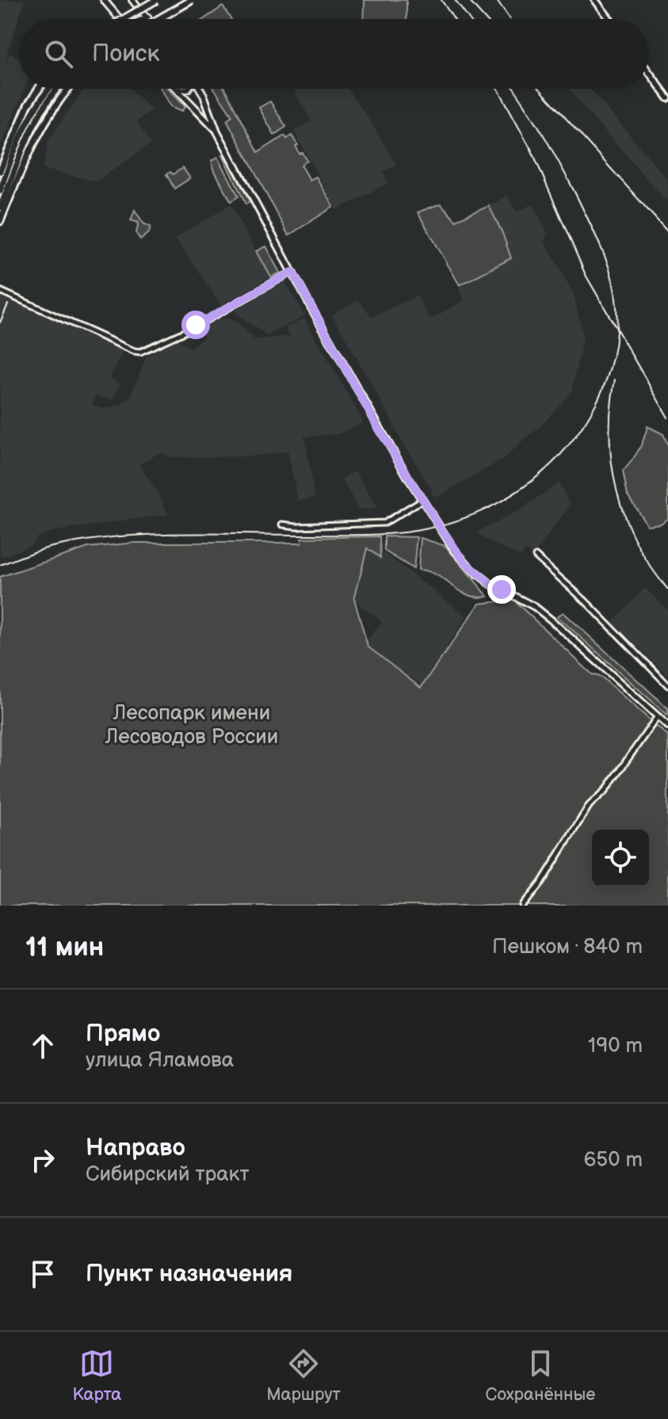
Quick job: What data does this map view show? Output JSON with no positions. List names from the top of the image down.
{
  "parks": ["Лесопарк имени Лесоводов России"],
  "page": {
    "search": "Поиск",
    "heading": ["11 мин", "Пешком · 840 m"],
    "list": [
      ["Прямо", "улица Яламова", "190 m"],
      ["Направо", "Сибирский тракт", "650 m"],
      "Пункт назначения"
    ],
    "nav": ["Карта", "Маршрут", "Сохранённые"]
  }
}
